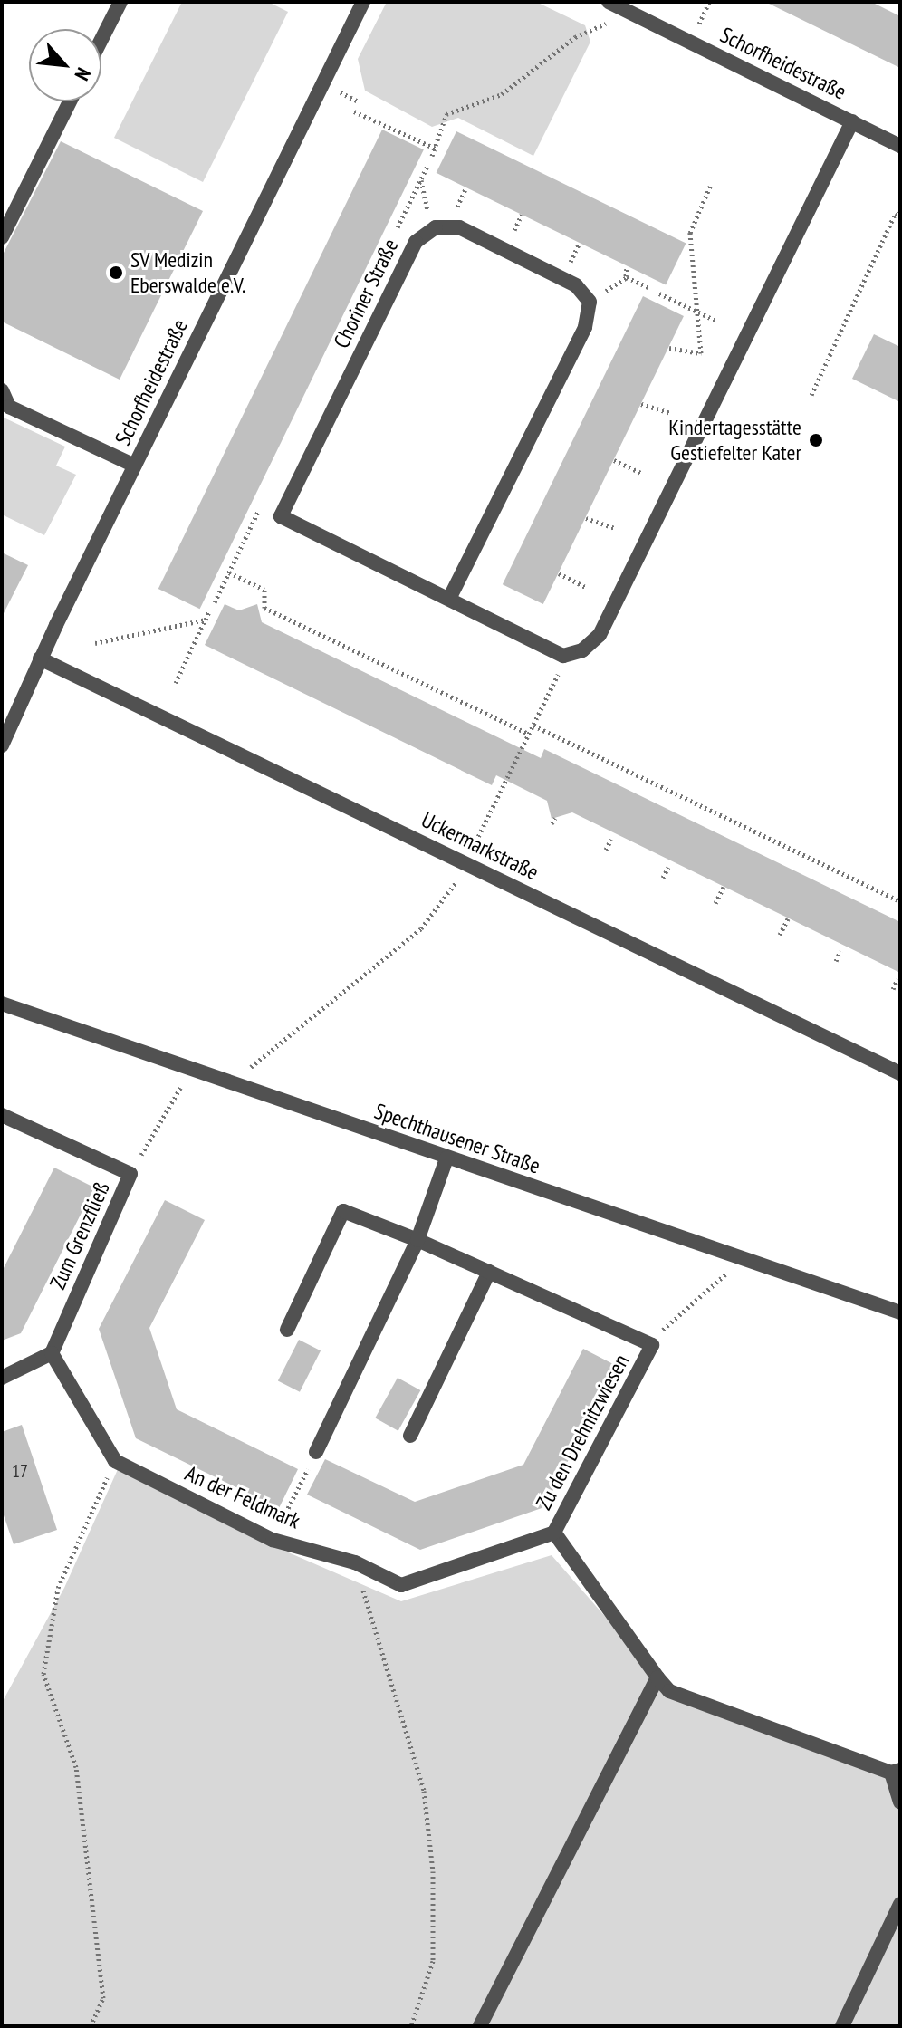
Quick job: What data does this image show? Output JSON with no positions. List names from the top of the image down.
{
  "streets": {
    "street": [
      "Schorfheidestraße",
      "Choriner Straße",
      "Uckermarkstraße",
      "Spechthausener Straße",
      "Zum Grenzfließ",
      "Zu den Drehnitzwiesen",
      "An der Feldmark"
    ]
  },
  "crossings": [
    ["Schorfheidestraße", "Choriner Straße"],
    ["Schorfheidestraße", "Uckermarkstraße"],
    ["Zu den Drehnitzwiesen", "An der Feldmark"]
  ],
  "places": ["SV Medizin Eberswalde e.V.", "Kindertagesstätte Gestiefelter Kater"],
  "house_numbers": ["17"],
  "north": "bottom right"
}
